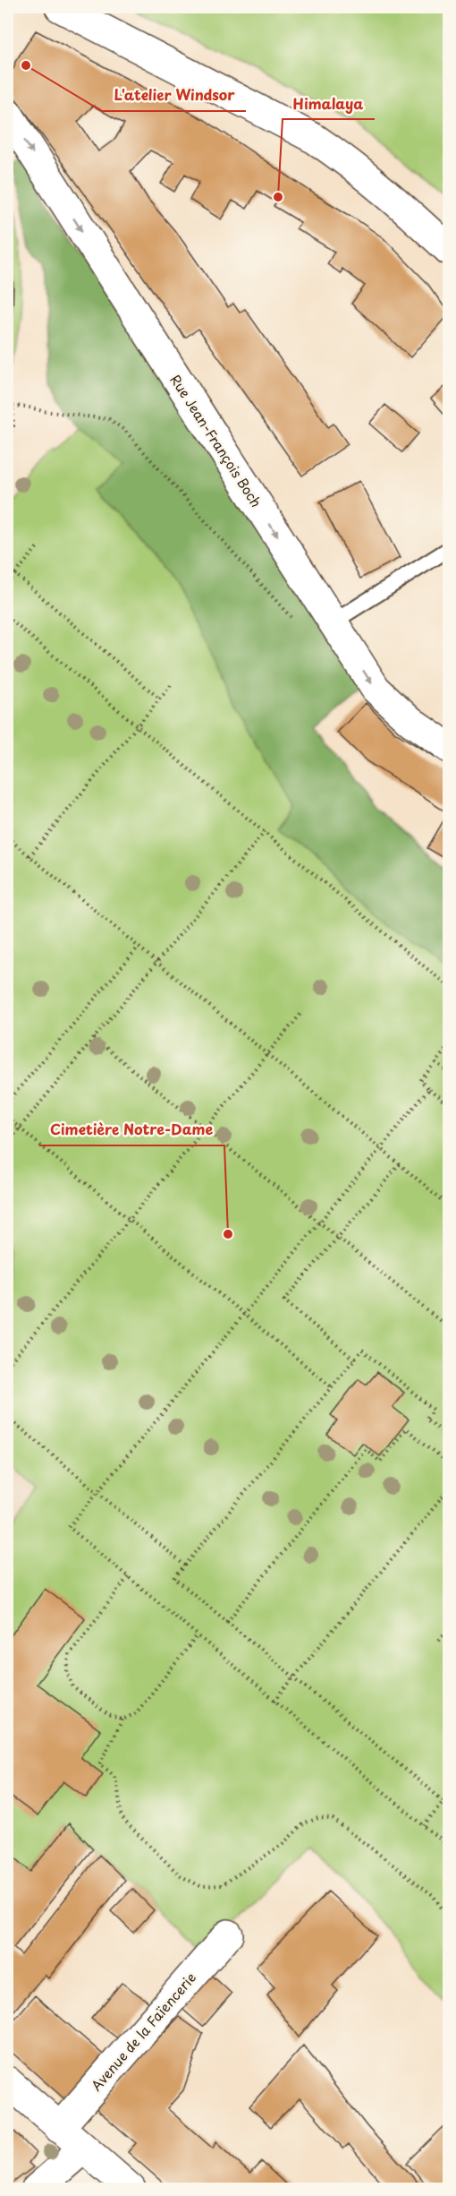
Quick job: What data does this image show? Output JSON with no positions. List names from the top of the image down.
{
  "streets": {
    "street": ["Rue Jean-François Boch", "Avenue de la Faïencerie"]
  },
  "places": ["L'atelier Windsor", "Himalaya", "Cimetière Notre-Dame"]
}
